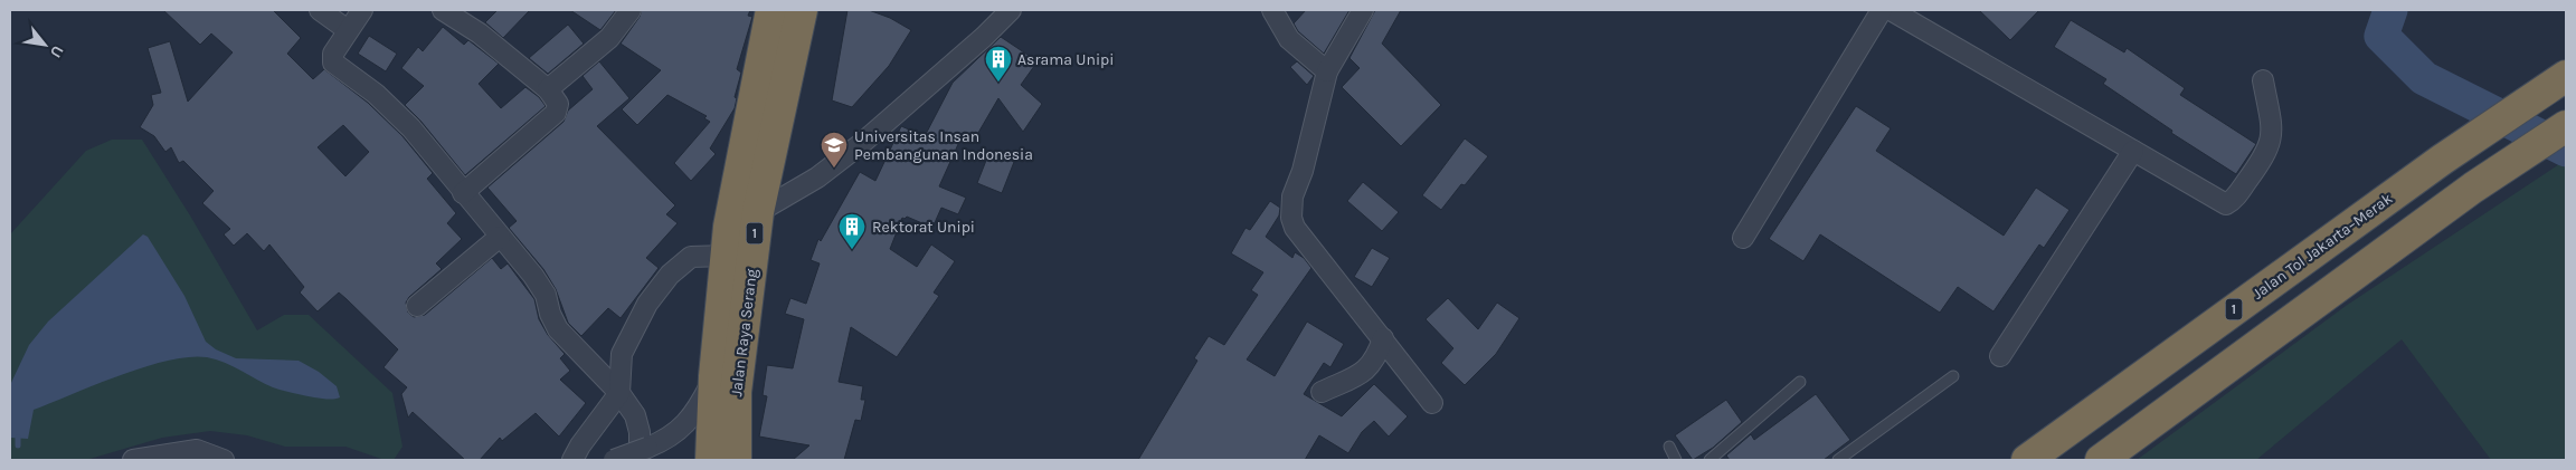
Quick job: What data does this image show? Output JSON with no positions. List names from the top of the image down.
{
  "streets": {
    "highway": ["1", "Jalan Tol Jakarta–Merak", "Jalan Raya Serang"]
  },
  "places": {
    "building": ["Asrama Unipi", "Rektorat Unipi"],
    "school or university": ["Universitas Insan Pembangunan Indonesia"]
  },
  "north": "bottom right"
}
